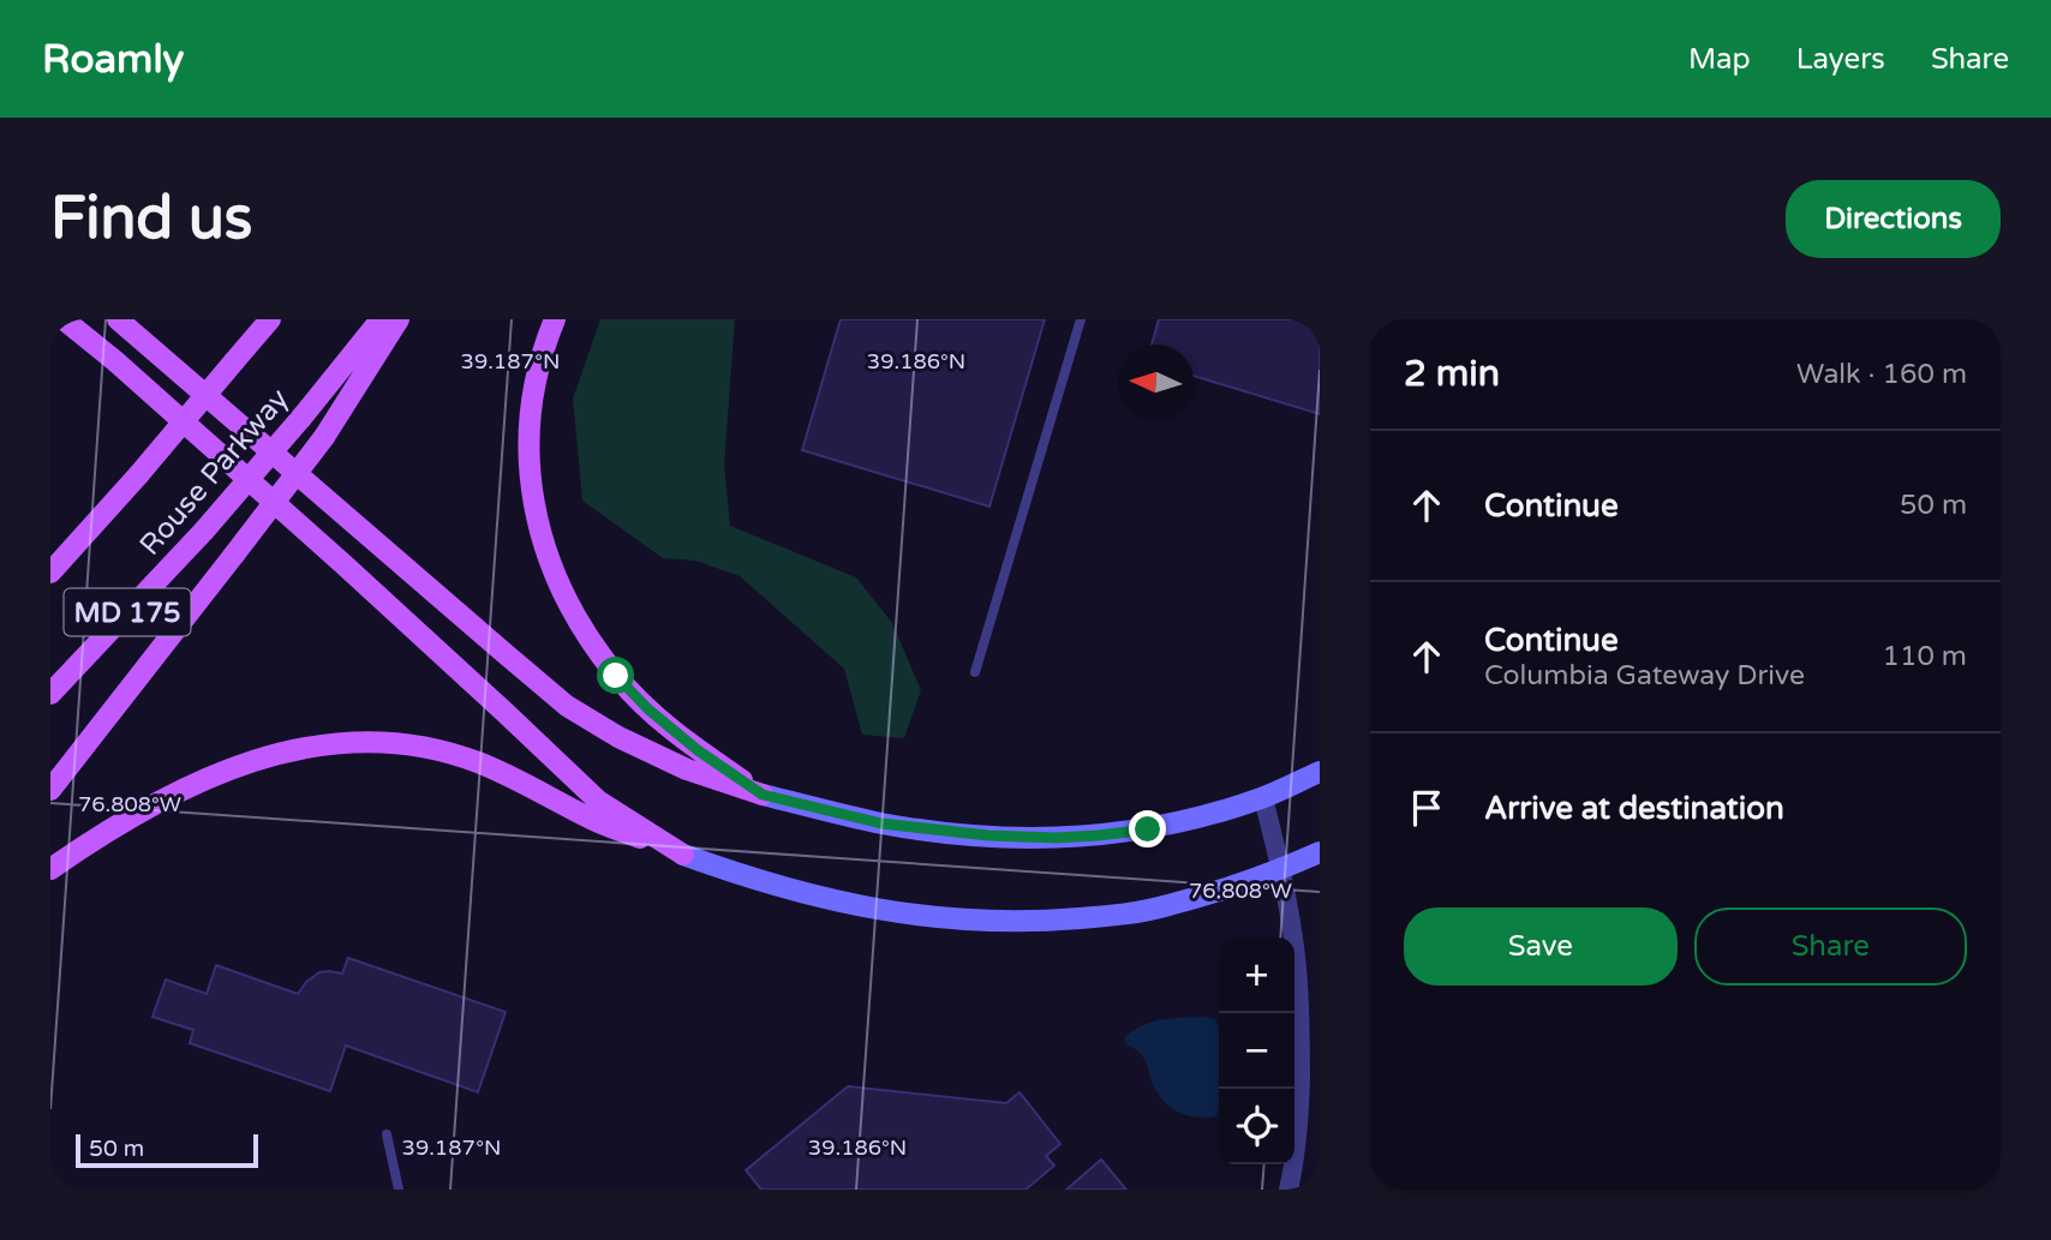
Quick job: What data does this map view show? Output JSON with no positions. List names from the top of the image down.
{
  "streets": {
    "main road": ["Rouse Parkway", "MD 175"]
  },
  "scale_bar": "50 m",
  "north": "left",
  "page": {
    "header": "Roamly",
    "nav": ["Map", "Layers", "Share"],
    "buttons": [
      "Directions",
      ["Save", "Share"]
    ],
    "title": "Find us",
    "heading": ["2 min", "Walk · 160 m"],
    "list": [
      ["Continue", "50 m"],
      ["Continue", "Columbia Gateway Drive", "110 m"],
      "Arrive at destination"
    ],
    "map_buttons": ["+", "−"],
    "scale": "50 m"
  },
  "coordinates": ["39.187°N", "39.186°N", "76.808°W"]
}
